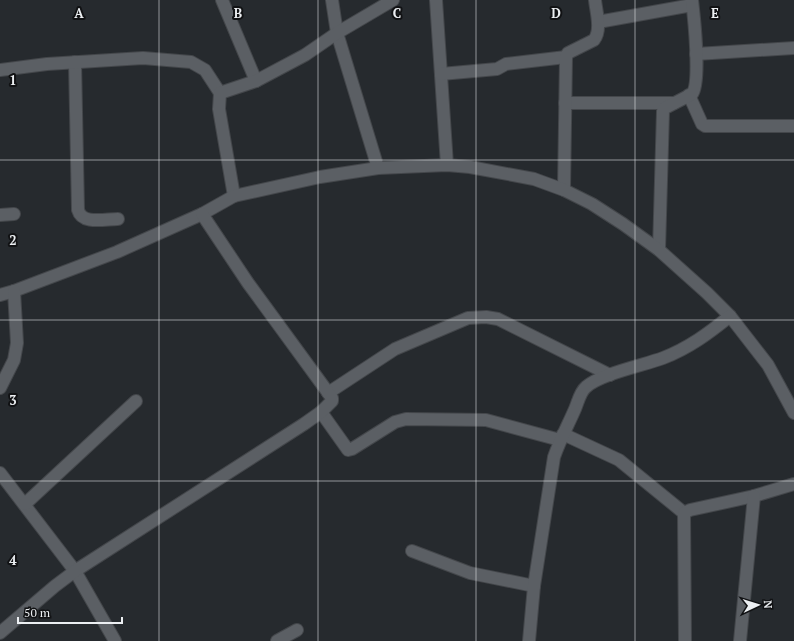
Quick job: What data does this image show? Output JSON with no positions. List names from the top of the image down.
{
  "scale_bar": "50 m",
  "north": "right",
  "grid": {
    "columns": [
      "A",
      "B",
      "C",
      "D",
      "E"
    ],
    "rows": [
      "1",
      "2",
      "3",
      "4"
    ]
  }
}
